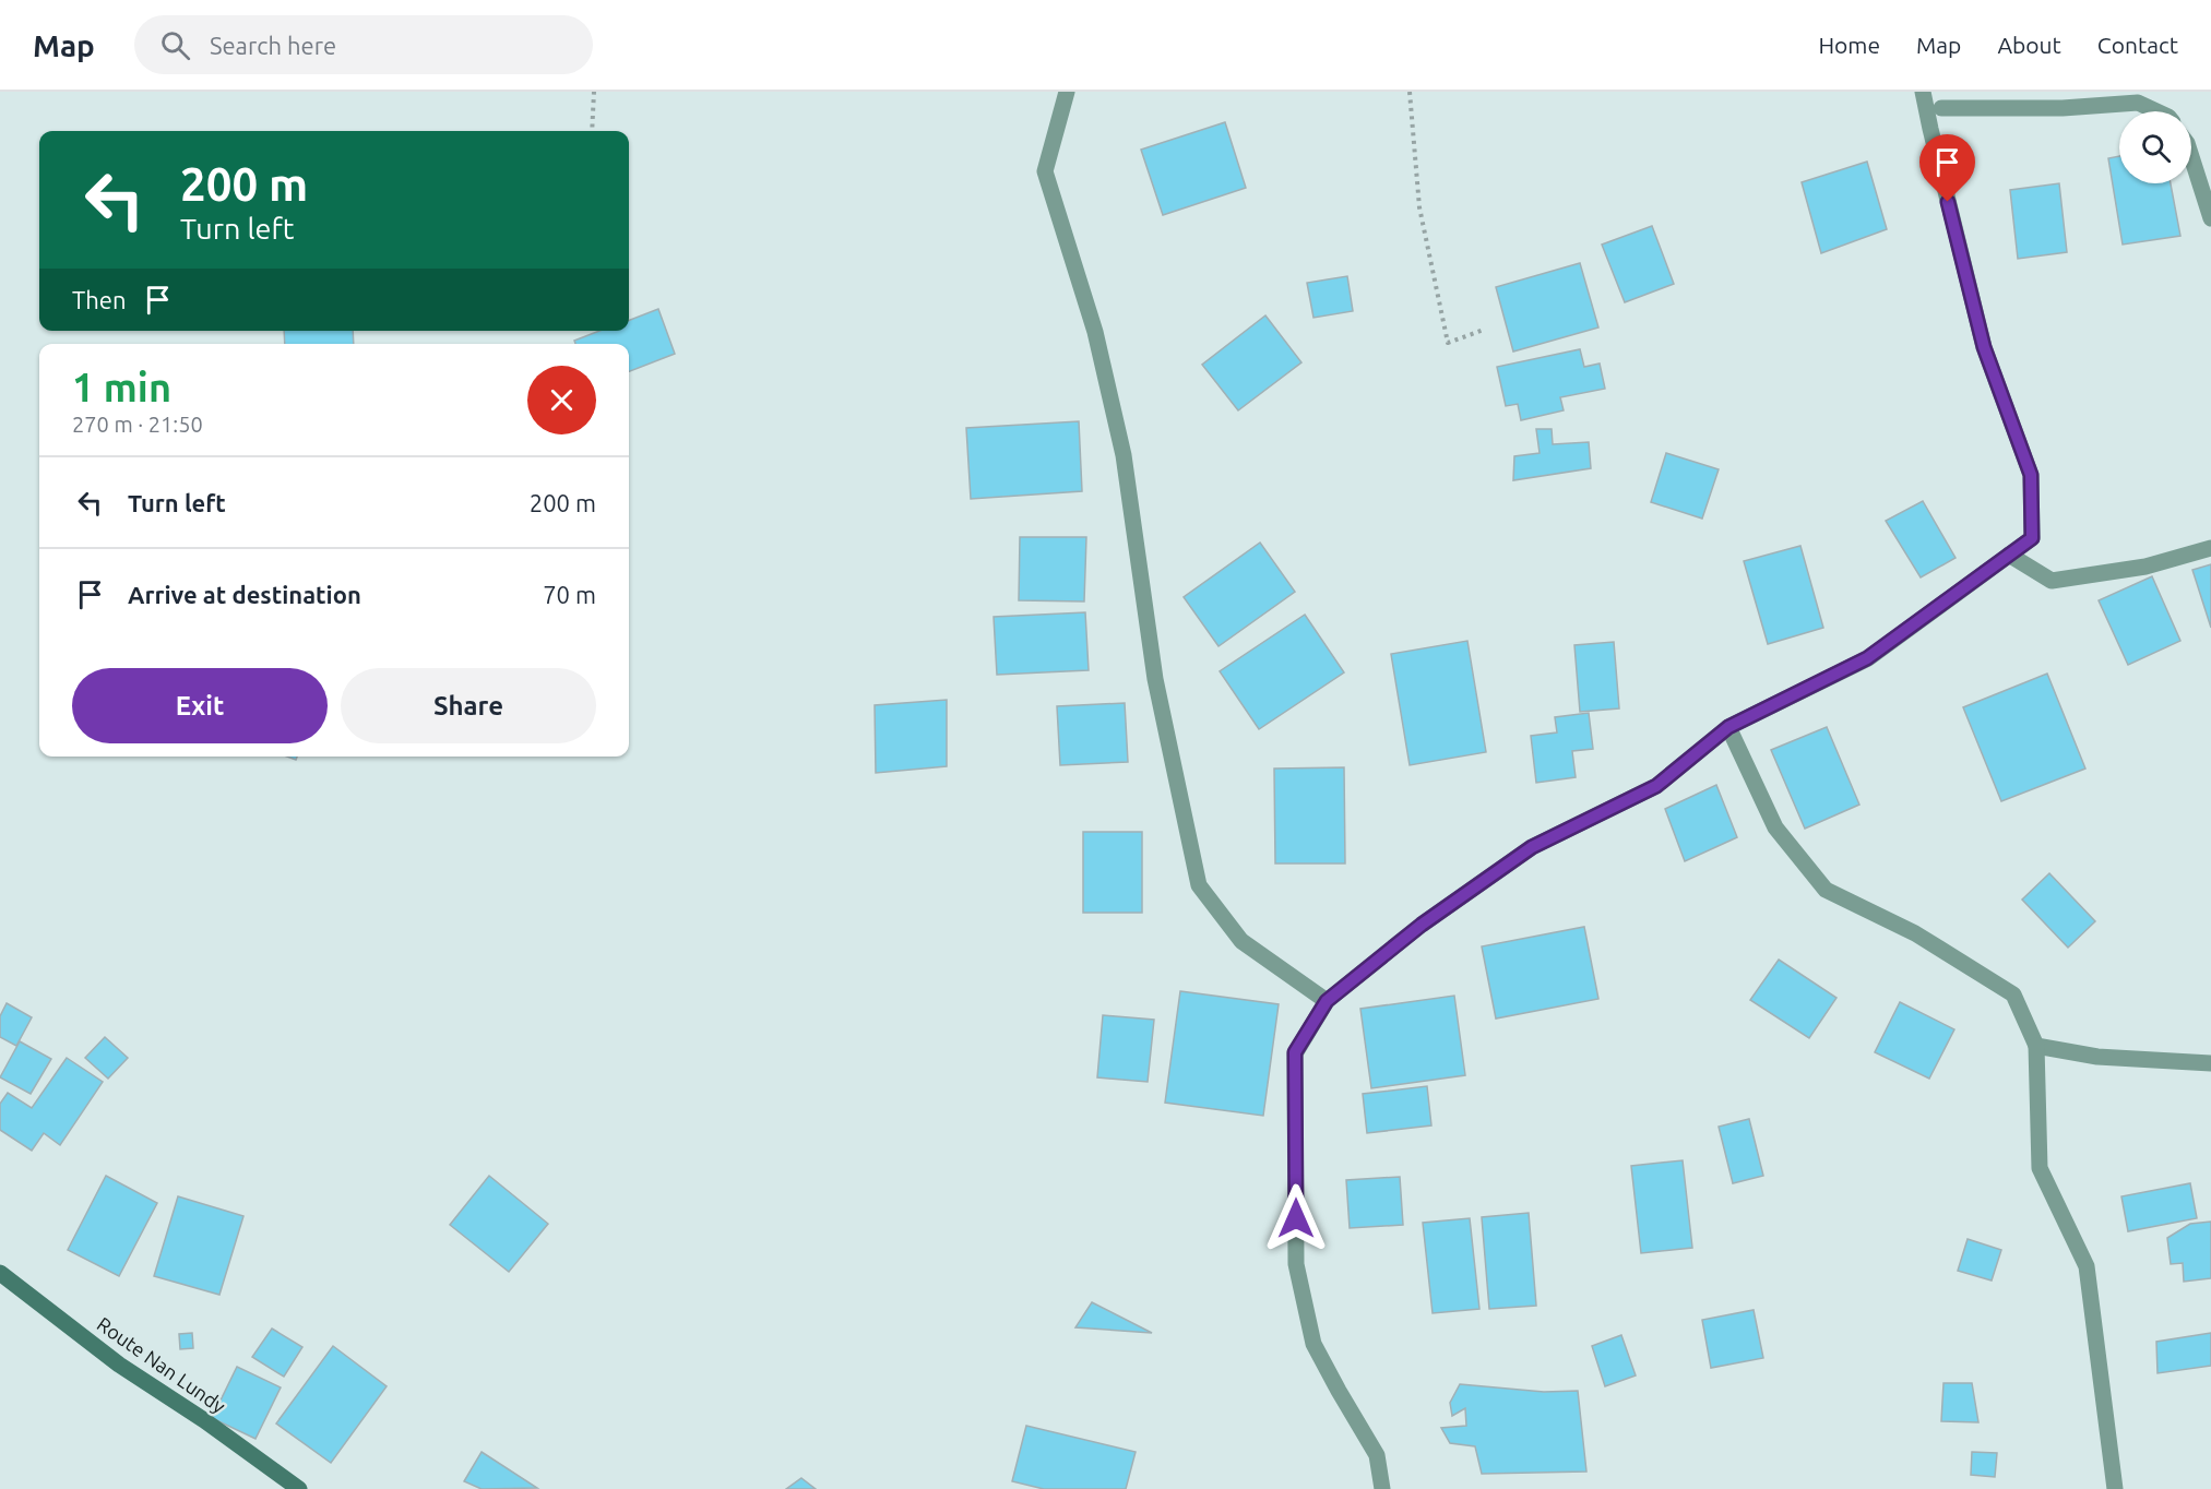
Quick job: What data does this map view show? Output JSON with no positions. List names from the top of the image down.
{
  "streets": {
    "main road": ["Route Nan Lundy"]
  },
  "page": {
    "header": "Map",
    "search": "Search here",
    "nav": [
      "Home",
      "Map",
      "About",
      "Contact"
    ],
    "turn": ["200 m", "Turn left"],
    "then": "Then",
    "heading": ["1 min", "270 m · 21:50"],
    "list": [
      {
        "name": "Turn left",
        "value": "200 m"
      },
      {
        "name": "Arrive at destination",
        "value": "70 m"
      }
    ],
    "buttons": ["Exit", "Share"]
  }
}
